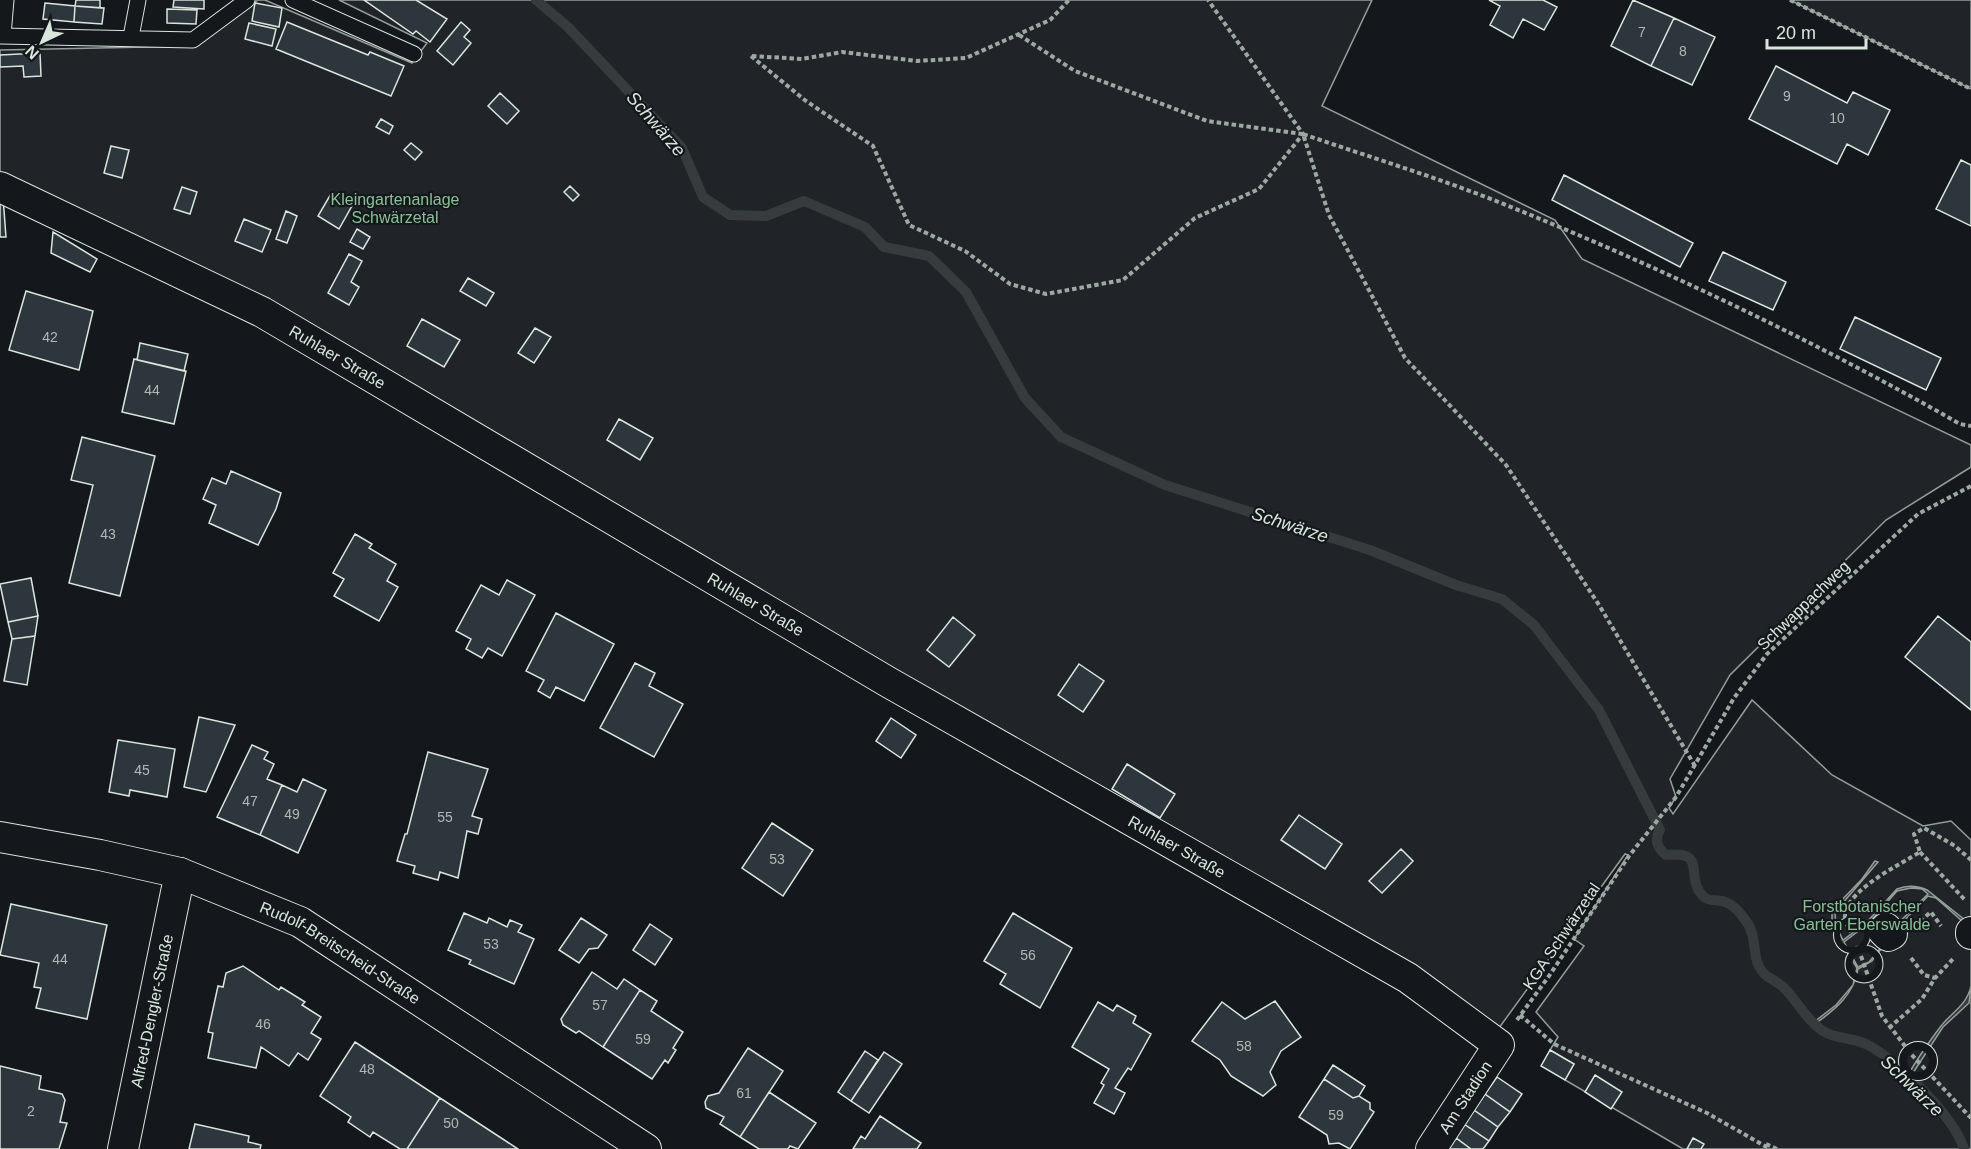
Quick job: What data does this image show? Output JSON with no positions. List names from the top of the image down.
{
  "streets": {
    "street": [
      "Ruhlaer Straße",
      "Rudolf-Breitscheid-Straße",
      "Alfred-Dengler-Straße",
      "Am Stadion"
    ],
    "path": ["Schwappachweg", "KGA Schwärzetal"]
  },
  "crossings": [
    ["Ruhlaer Straße", "KGA Schwärzetal"],
    ["Ruhlaer Straße", "Am Stadion"],
    ["Schwappachweg", "KGA Schwärzetal"],
    ["KGA Schwärzetal", "Am Stadion"],
    ["Rudolf-Breitscheid-Straße", "Alfred-Dengler-Straße"]
  ],
  "water": ["Schwärze"],
  "parks": ["Kleingartenanlage Schwärzetal", "Forstbotanischer Garten Eberswalde"],
  "house_numbers": [
    "7",
    "8",
    "9",
    "10",
    "42",
    "44",
    "43",
    "45",
    "47",
    "49",
    "55",
    "53",
    "53",
    "56",
    "44",
    "57",
    "46",
    "59",
    "58",
    "48",
    "61",
    "2",
    "59",
    "50"
  ],
  "scale_bar": "20 m",
  "north": "bottom left"
}
